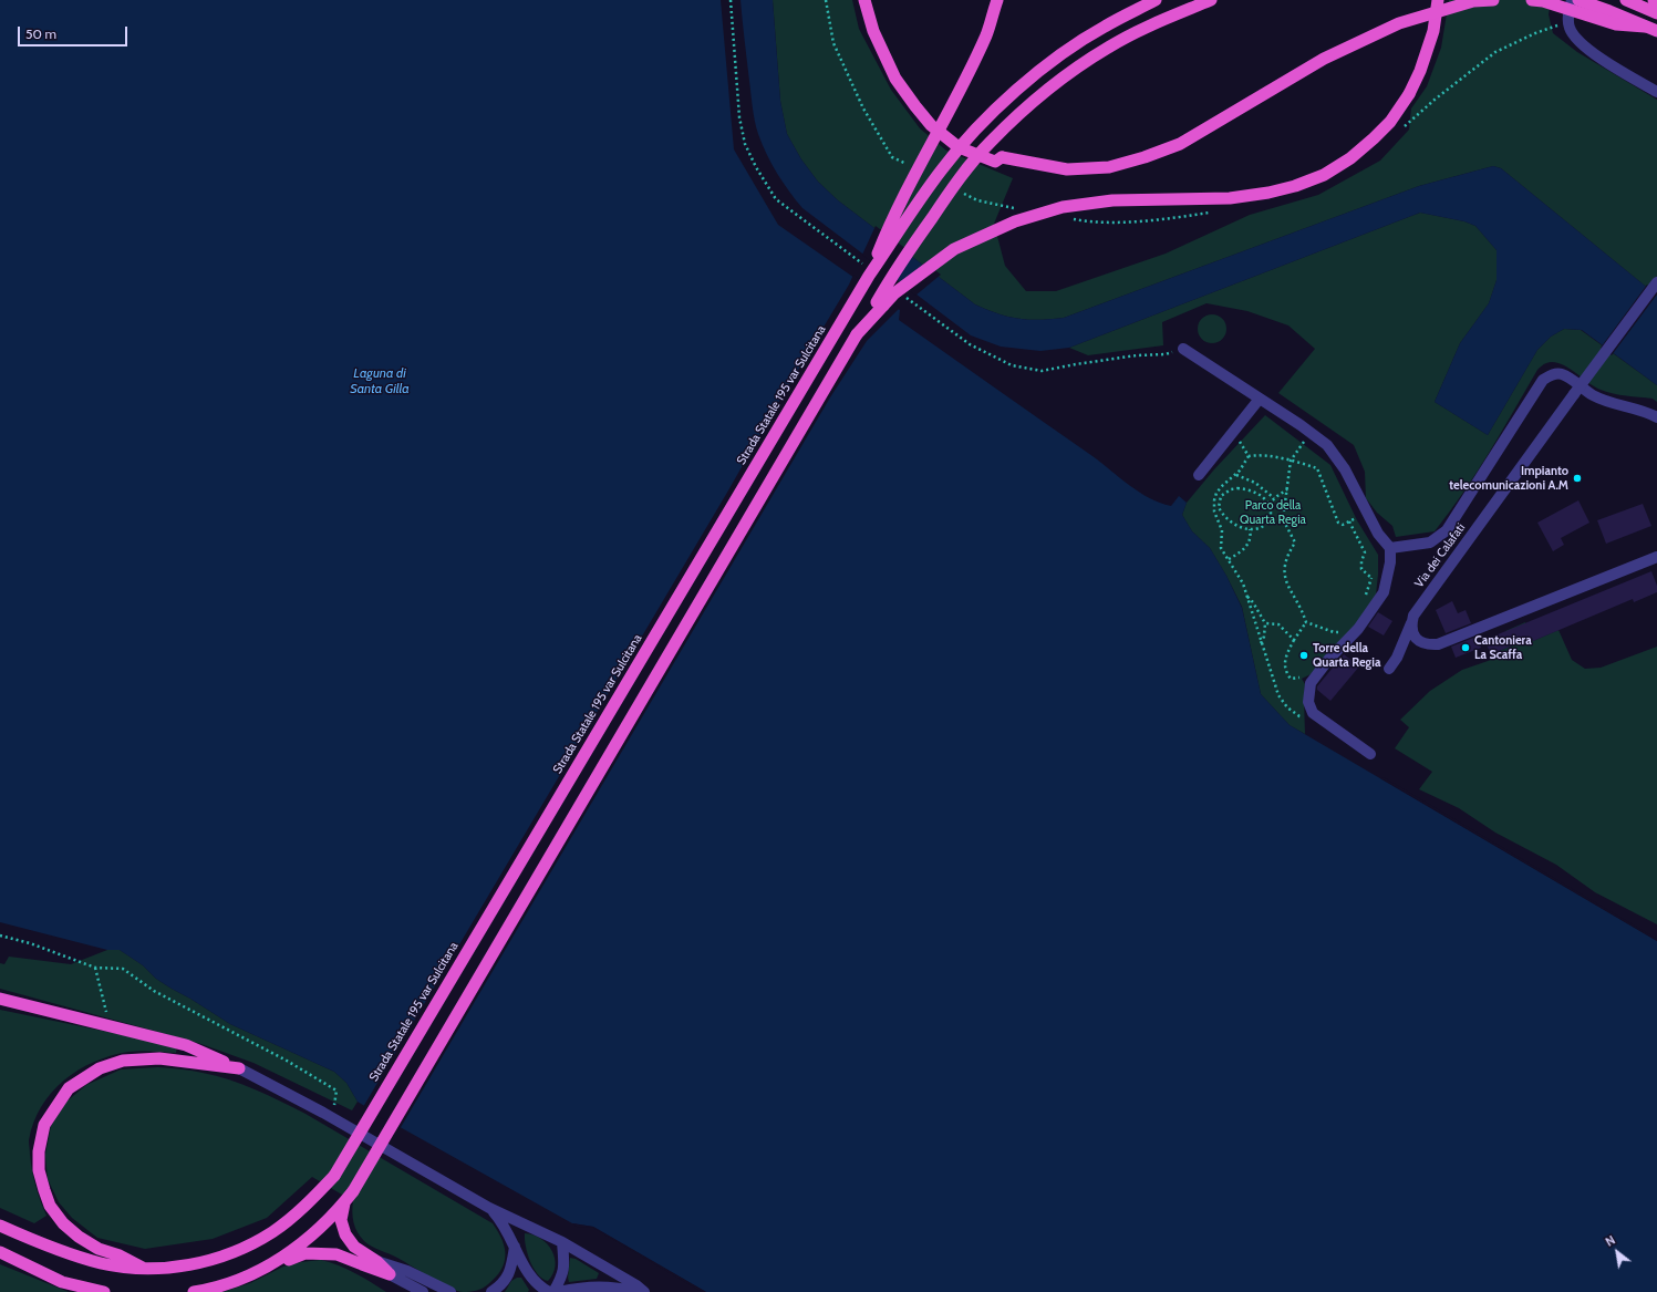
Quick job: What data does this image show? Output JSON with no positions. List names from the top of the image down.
{
  "streets": {
    "highway": ["Strada Statale 195 var Sulcitana"],
    "street": ["Via dei Calafati"]
  },
  "water": ["Laguna di Santa Gilla"],
  "parks": ["Parco della Quarta Regia"],
  "places": ["Impianto telecomunicazioni A.M", "Cantoniera La Scaffa", "Torre della Quarta Regia"],
  "scale_bar": "50 m",
  "north": "top left"
}
